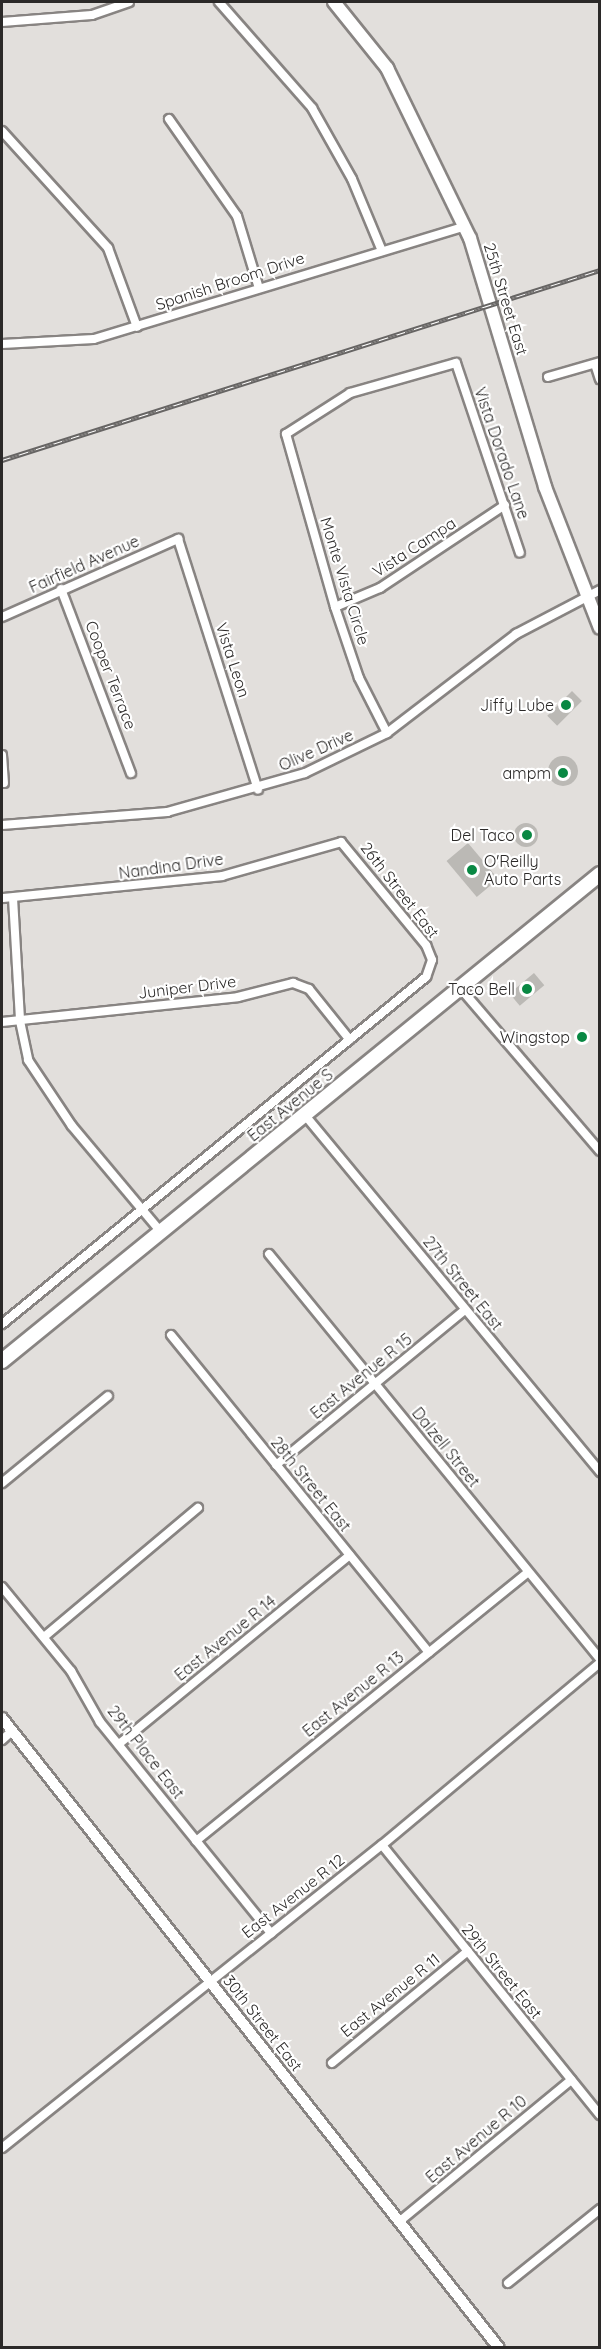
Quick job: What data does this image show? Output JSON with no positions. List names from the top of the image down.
{
  "streets": {
    "main road": ["25th Street East", "East Avenue S"],
    "street": [
      "Spanish Broom Drive",
      "Vista Dorado Lane",
      "Vista Campa",
      "Fairfield Avenue",
      "Monte Vista Circle",
      "Vista Leon",
      "Cooper Terrace",
      "Olive Drive",
      "Nandina Drive",
      "26th Street East",
      "Juniper Drive",
      "27th Street East",
      "East Avenue R 15",
      "Dalzell Street",
      "28th Street East",
      "East Avenue R 14",
      "East Avenue R 13",
      "29th Place East",
      "East Avenue R 12",
      "29th Street East",
      "East Avenue R 11",
      "30th Street East",
      "East Avenue R 10"
    ]
  },
  "crossings": [
    ["Spanish Broom Drive", "25th Street East"],
    ["25th Street East", "Olive Drive"],
    ["Vista Dorado Lane", "Vista Campa"],
    ["Vista Dorado Lane", "Monte Vista Circle"],
    ["Vista Campa", "Monte Vista Circle"],
    ["Fairfield Avenue", "Vista Leon"],
    ["Fairfield Avenue", "Cooper Terrace"],
    ["Monte Vista Circle", "Olive Drive"],
    ["Vista Leon", "Olive Drive"],
    ["Nandina Drive", "26th Street East"],
    ["26th Street East", "East Avenue S"],
    ["Juniper Drive", "East Avenue S"],
    ["East Avenue S", "27th Street East"],
    ["27th Street East", "East Avenue R 15"],
    ["East Avenue R 15", "Dalzell Street"],
    ["East Avenue R 15", "28th Street East"],
    ["Dalzell Street", "East Avenue R 13"],
    ["Dalzell Street", "East Avenue R 12"],
    ["28th Street East", "East Avenue R 14"],
    ["28th Street East", "East Avenue R 13"],
    ["East Avenue R 14", "29th Place East"],
    ["East Avenue R 13", "29th Place East"],
    ["29th Place East", "East Avenue R 12"],
    ["East Avenue R 12", "29th Street East"],
    ["East Avenue R 12", "30th Street East"],
    ["29th Street East", "East Avenue R 11"],
    ["29th Street East", "East Avenue R 10"],
    ["30th Street East", "East Avenue R 10"]
  ],
  "places": [
    "Jiffy Lube",
    "ampm",
    "Del Taco",
    "O'Reilly Auto Parts",
    "Taco Bell",
    "Wingstop"
  ]
}
